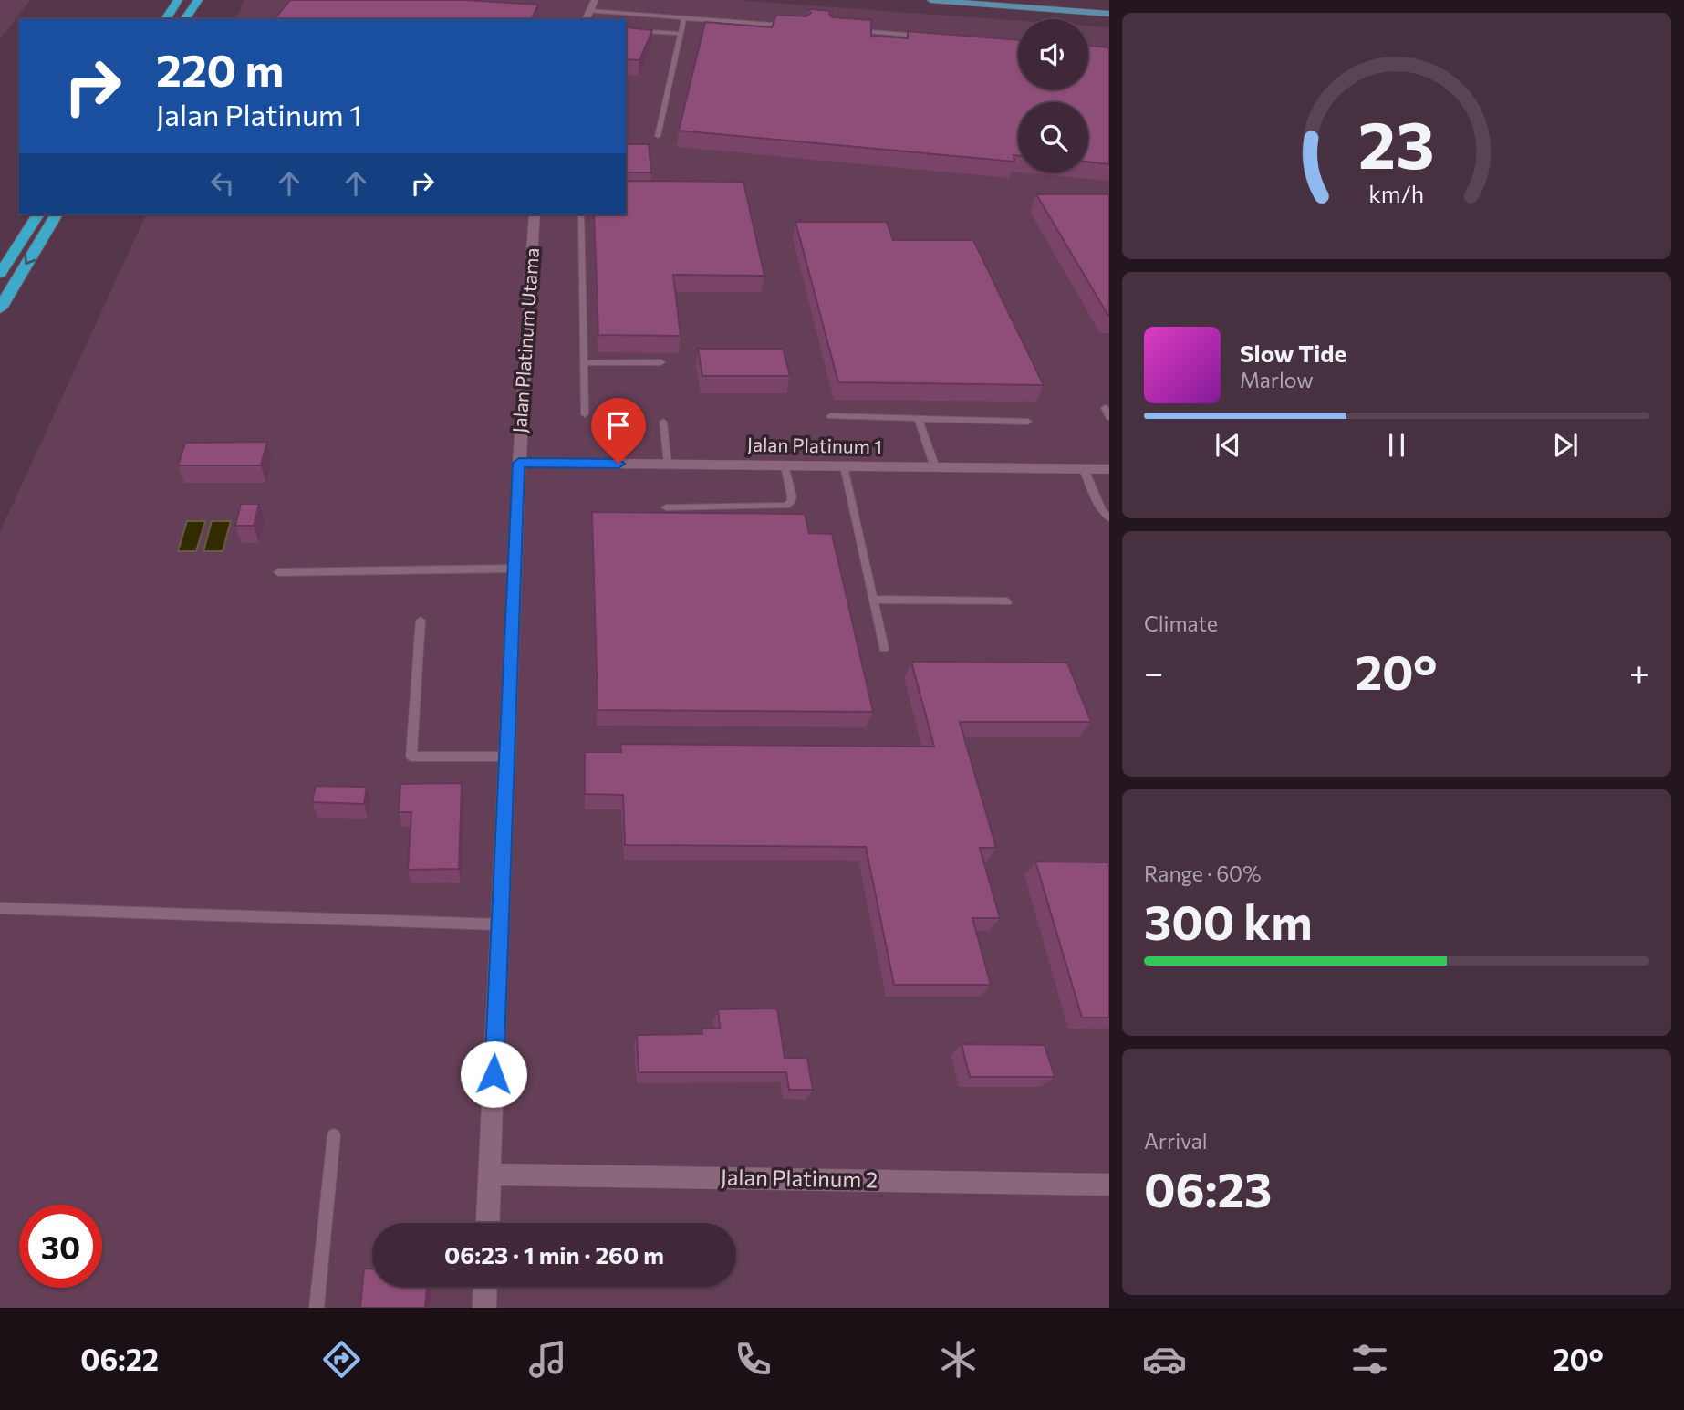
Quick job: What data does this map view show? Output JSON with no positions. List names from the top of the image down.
{
  "streets": {
    "street": ["Jalan Platinum Utama", "Jalan Platinum 1", "Jalan Platinum 2"]
  },
  "crossings": [
    ["Jalan Platinum Utama", "Jalan Platinum 1"],
    ["Jalan Platinum Utama", "Jalan Platinum 2"]
  ],
  "page": {
    "turn": ["220 m", "Jalan Platinum 1"],
    "song": ["Slow Tide", "Marlow"],
    "tile": [
      "Climate",
      ["Range · 60%", "300 km"],
      ["Arrival", "06:23"]
    ],
    "heat": ["−", "20°", "+"],
    "limit": "30",
    "trip": "06:23 · 1 min · 260 m",
    "tabs": ["06:22", "20°"],
    "gauge": ["23", "km/h"]
  }
}
